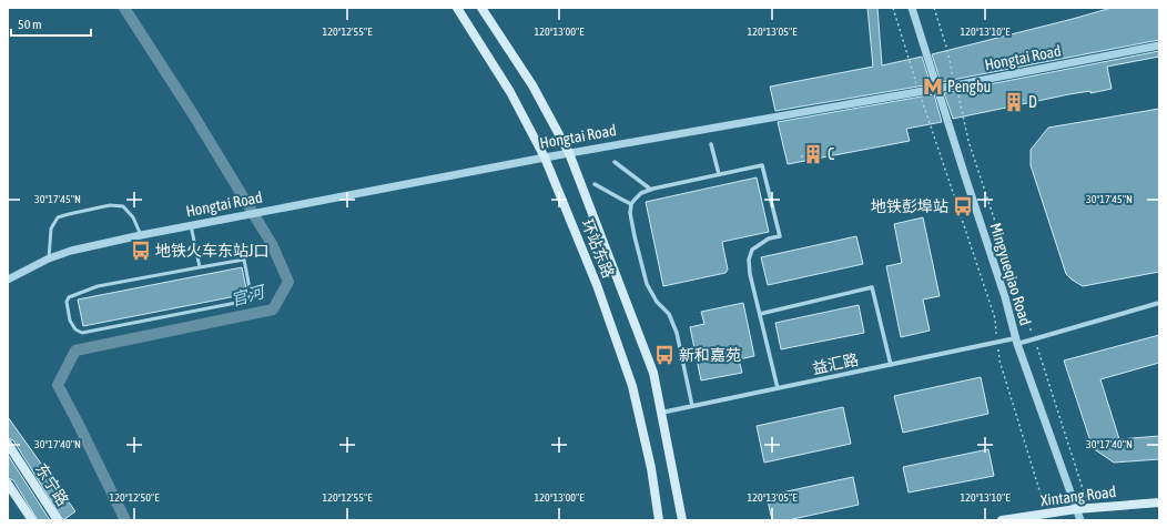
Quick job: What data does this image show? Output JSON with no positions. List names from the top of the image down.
{
  "streets": {
    "main road": ["环站东路", "东宁路", "Xintang Road"],
    "street": ["Hongtai Road", "Mingyueqiao Road", "益汇路"]
  },
  "crossings": [
    ["Hongtai Road", "环站东路"],
    ["Hongtai Road", "Mingyueqiao Road"],
    ["环站东路", "益汇路"],
    ["Mingyueqiao Road", "益汇路"],
    ["Mingyueqiao Road", "Xintang Road"]
  ],
  "water": ["官河"],
  "places": {
    "metro station": ["Pengbu"],
    "building": ["D", "C"],
    "bus stop": ["地铁彭埠站", "地铁火车东站J口", "新和嘉苑"]
  },
  "scale_bar": "50 m",
  "coordinates": [
    "120°12'55\"E",
    "120°13'00\"E",
    "120°13'05\"E",
    "120°13'10\"E",
    "30°17'45\"N",
    "30°17'40\"N",
    "120°12'50\"E"
  ]
}
